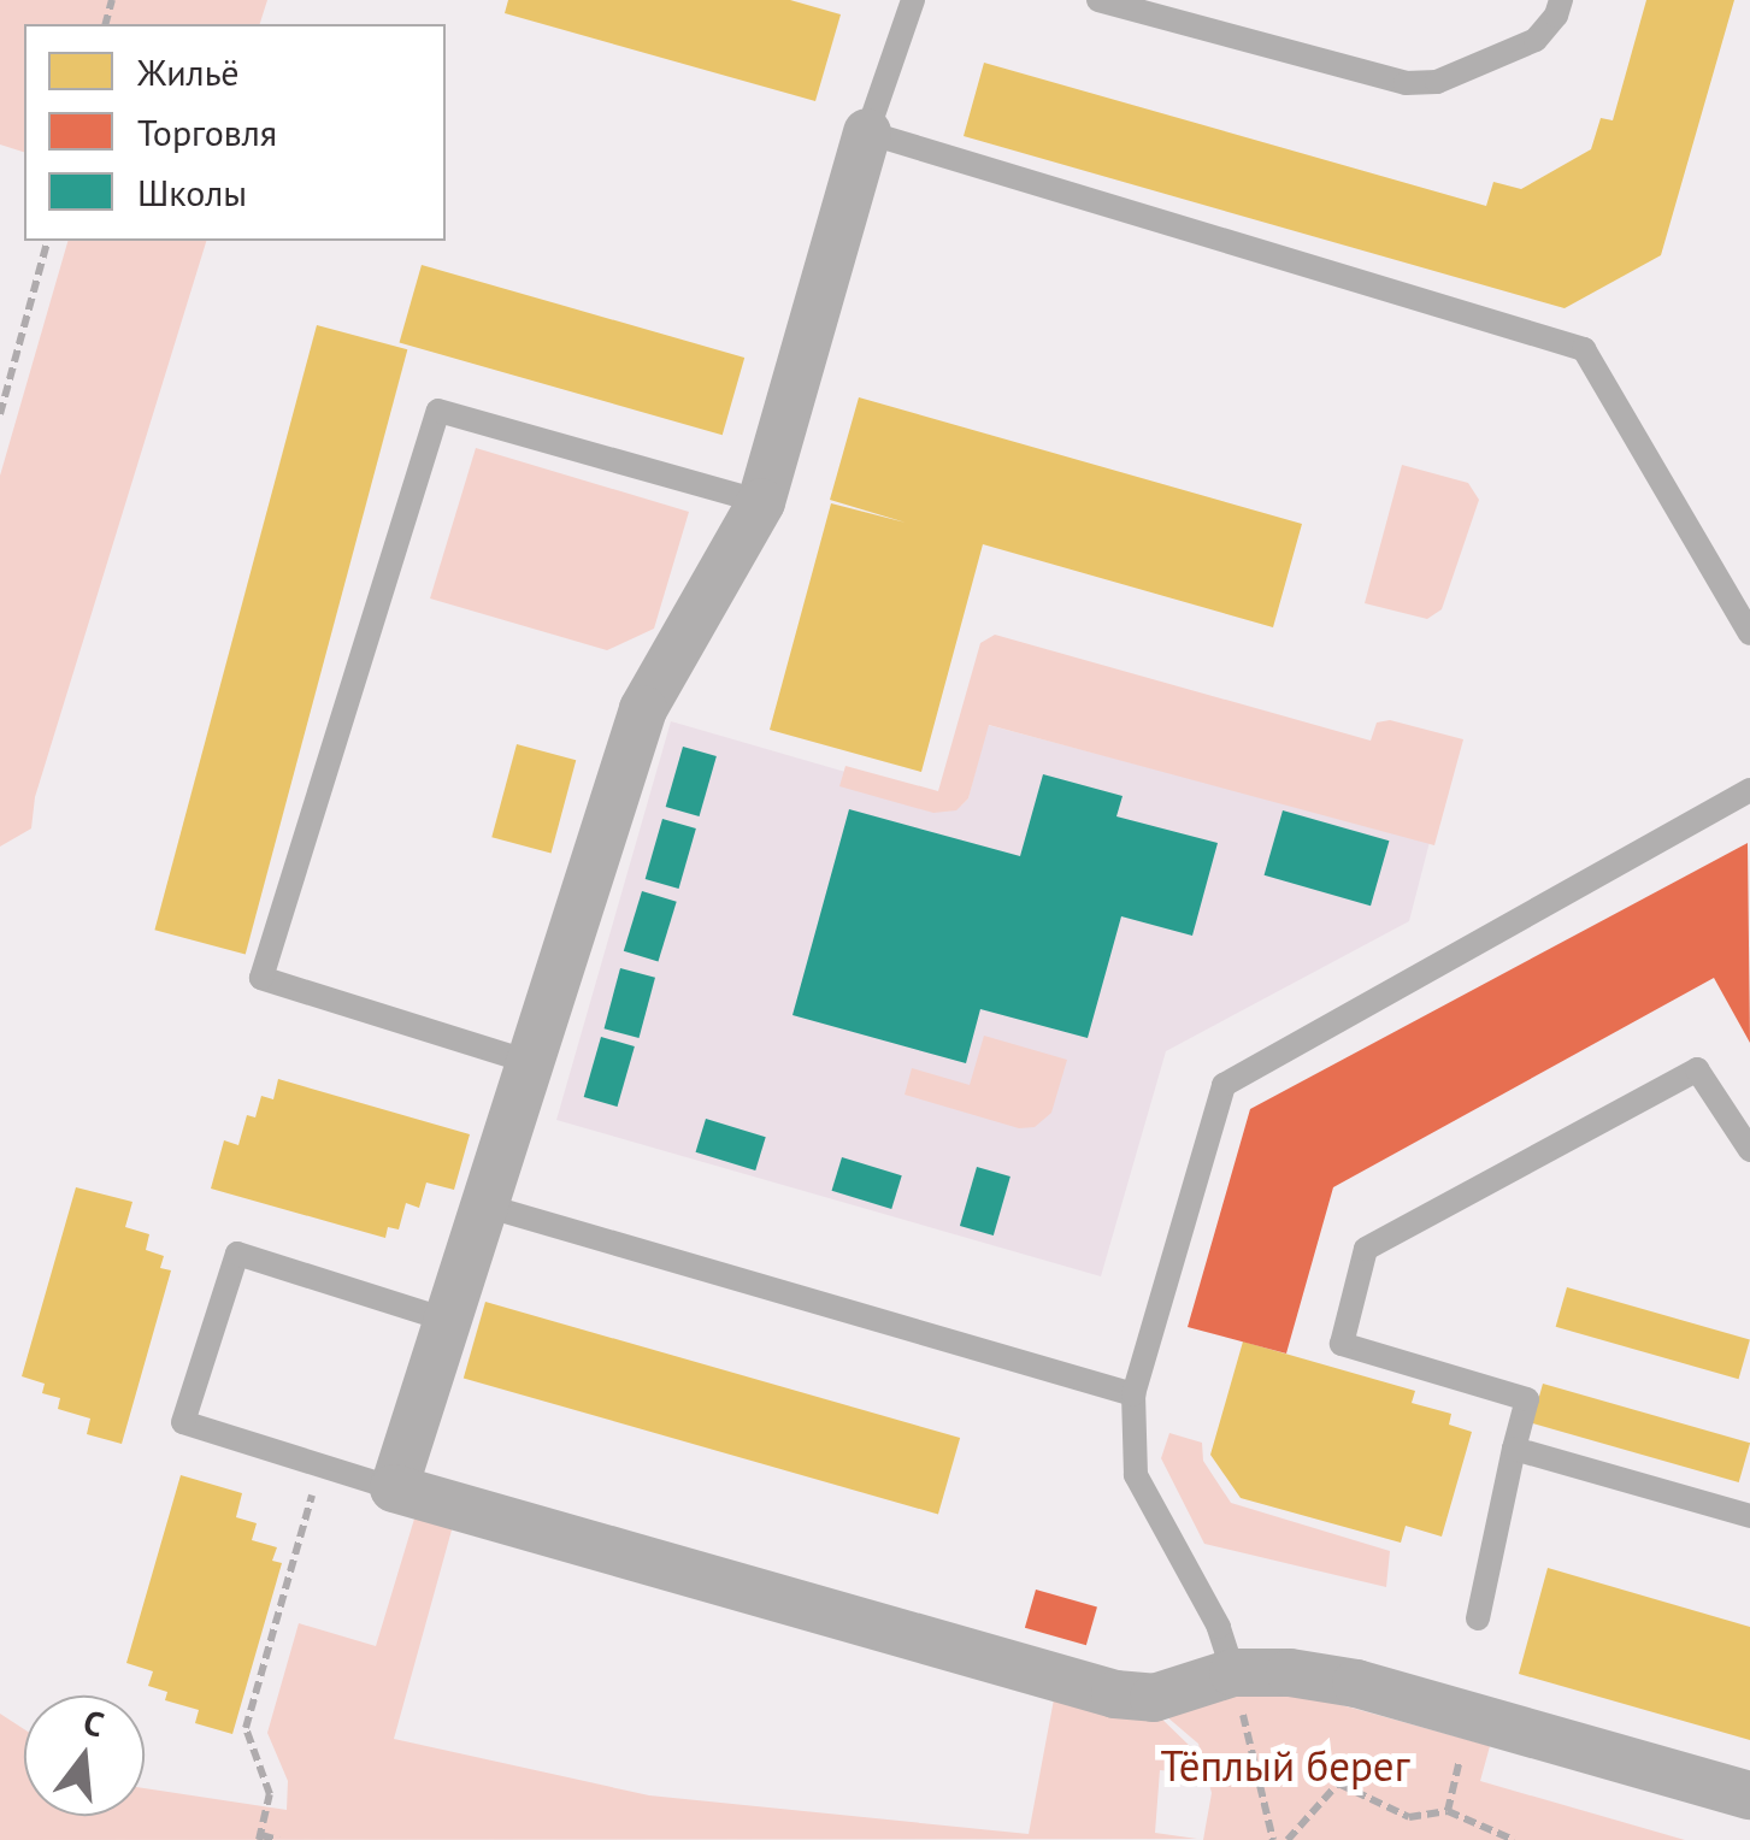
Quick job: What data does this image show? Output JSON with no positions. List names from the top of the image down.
{
  "parks": ["Тёплый берег"],
  "legend": ["Жильё", "Торговля", "Школы"],
  "north": "top"
}
